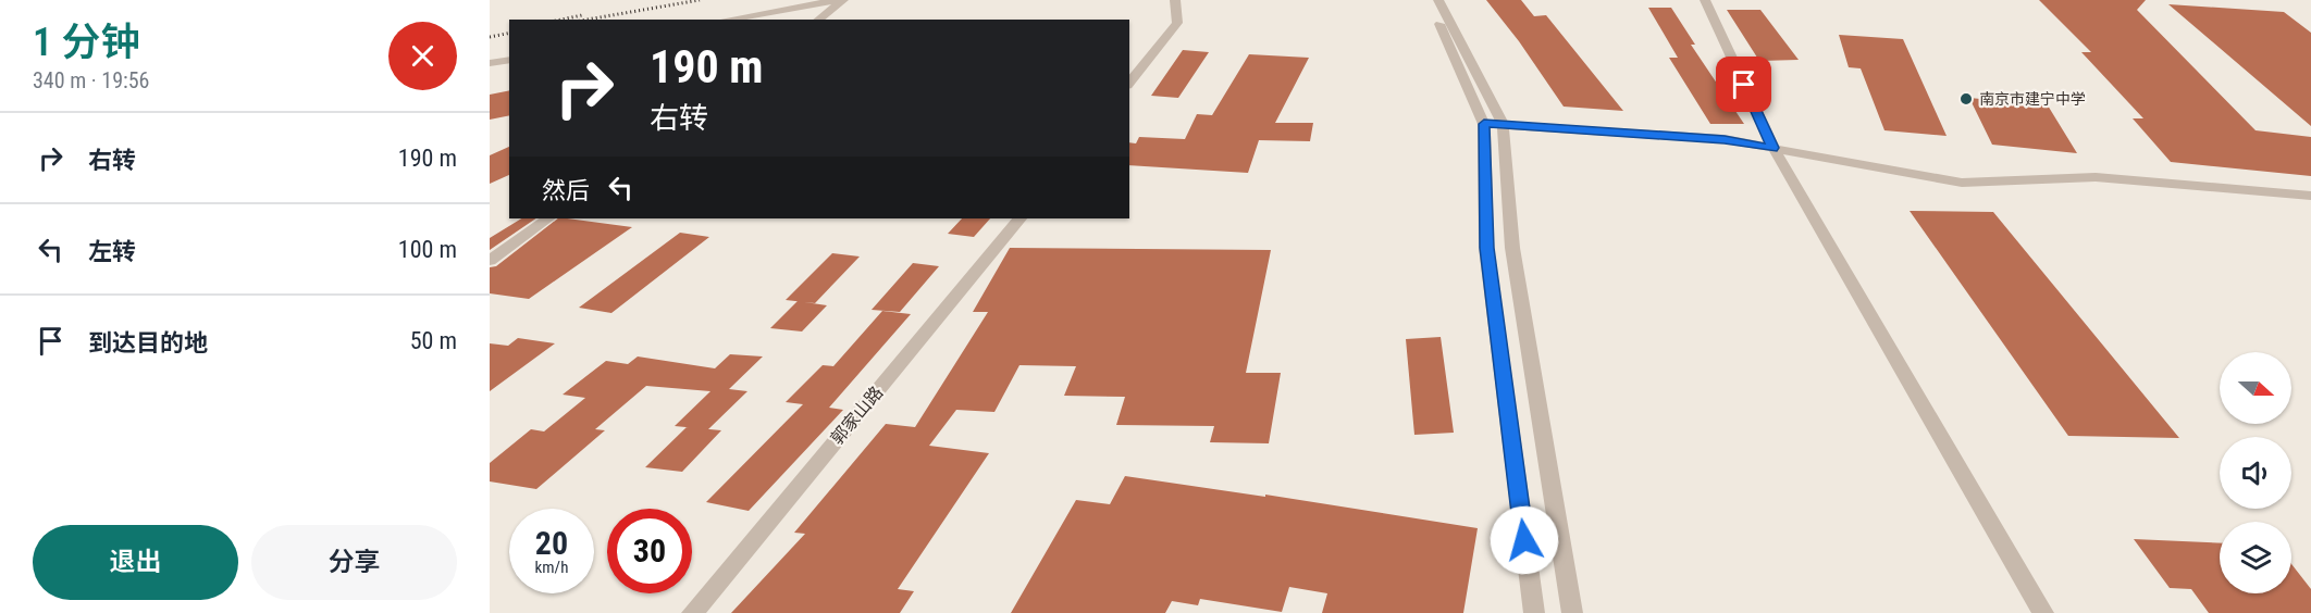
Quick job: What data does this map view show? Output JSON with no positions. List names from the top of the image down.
{
  "streets": {
    "street": ["郭家山路"]
  },
  "places": ["南京市建宁中学"],
  "north": "right",
  "page": {
    "heading": ["1 分钟", "340 m · 19:56"],
    "turn": ["190 m", "右转"],
    "list": [
      {
        "name": "右转",
        "value": "190 m"
      },
      {
        "name": "左转",
        "value": "100 m"
      },
      {
        "name": "到达目的地",
        "value": "50 m"
      }
    ],
    "then": "然后",
    "speed": "20 km/h",
    "limit": "30",
    "buttons": ["退出", "分享"]
  }
}
